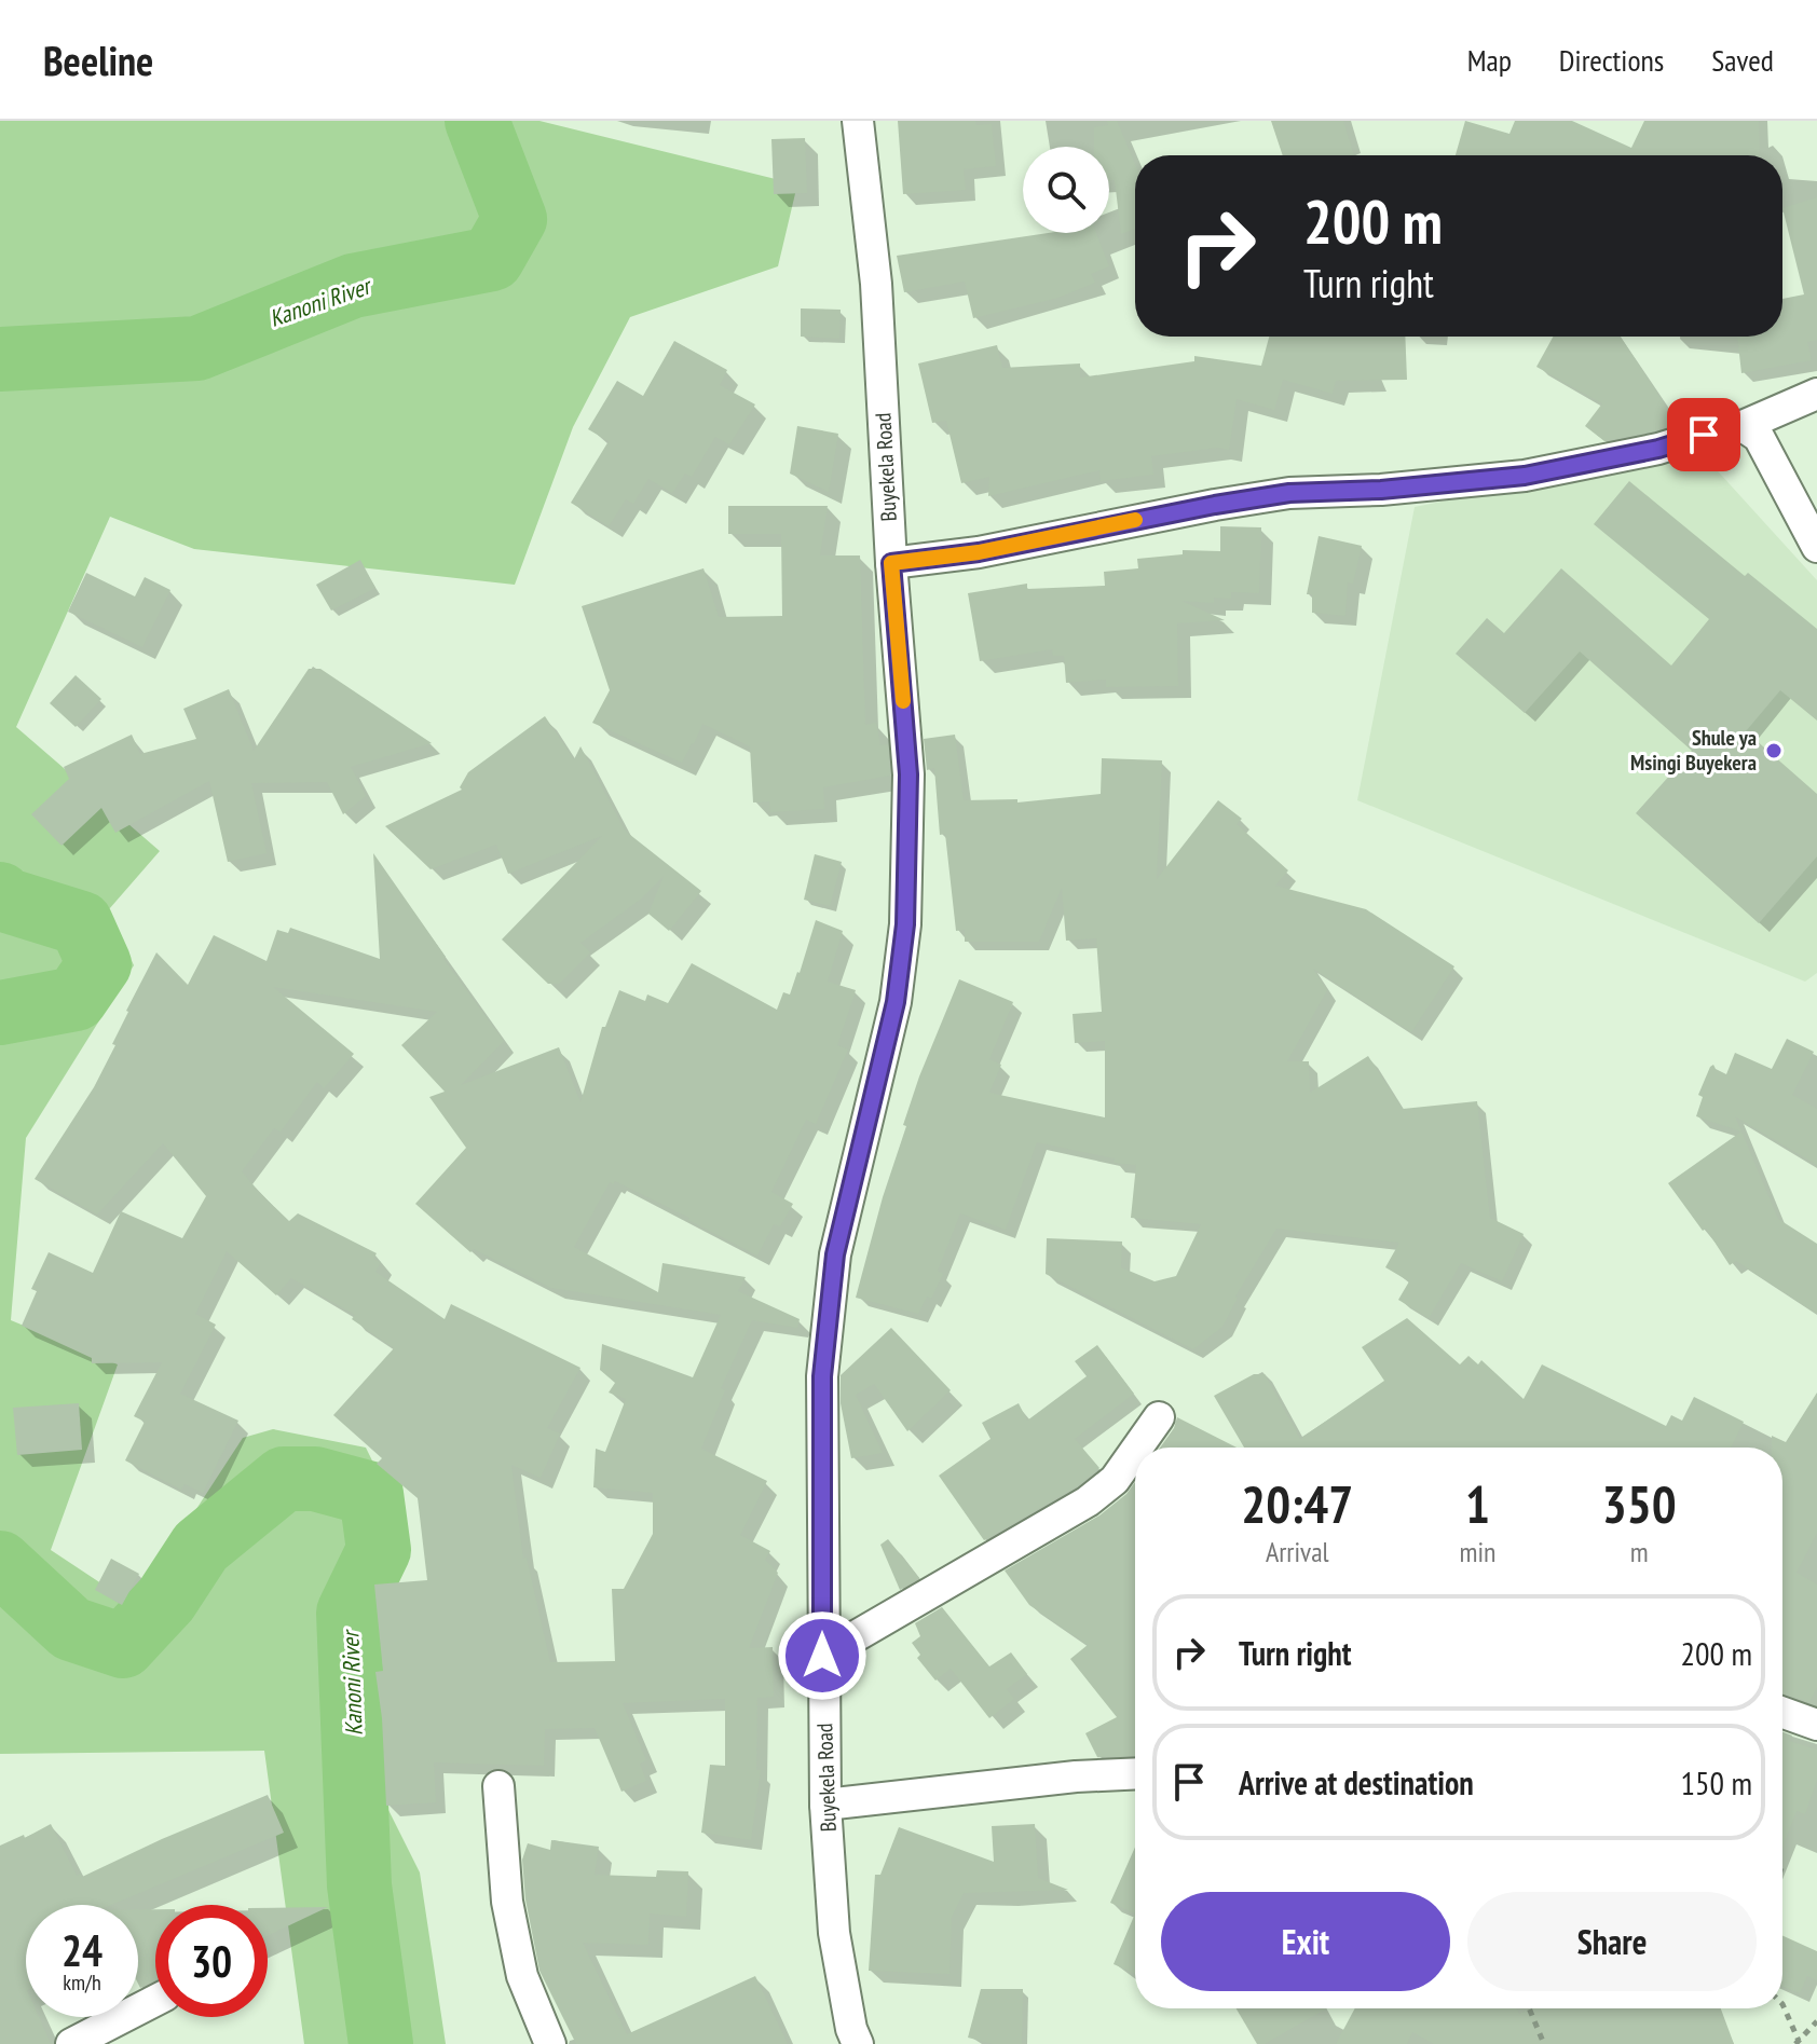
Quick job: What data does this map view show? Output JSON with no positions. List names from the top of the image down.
{
  "streets": {
    "street": ["Buyekela Road"]
  },
  "water": ["Kanoni River"],
  "places": ["Shule ya Msingi Buyekera"],
  "page": {
    "header": "Beeline",
    "nav": ["Map", "Directions", "Saved"],
    "turn": ["200 m", "Turn right"],
    "eta": [
      "20:47",
      "Arrival",
      "1",
      "min",
      "350",
      "m"
    ],
    "list": [
      {
        "name": "Turn right",
        "value": "200 m"
      },
      {
        "name": "Arrive at destination",
        "value": "150 m"
      }
    ],
    "buttons": ["Exit", "Share"],
    "speed": "24 km/h",
    "limit": "30"
  }
}
